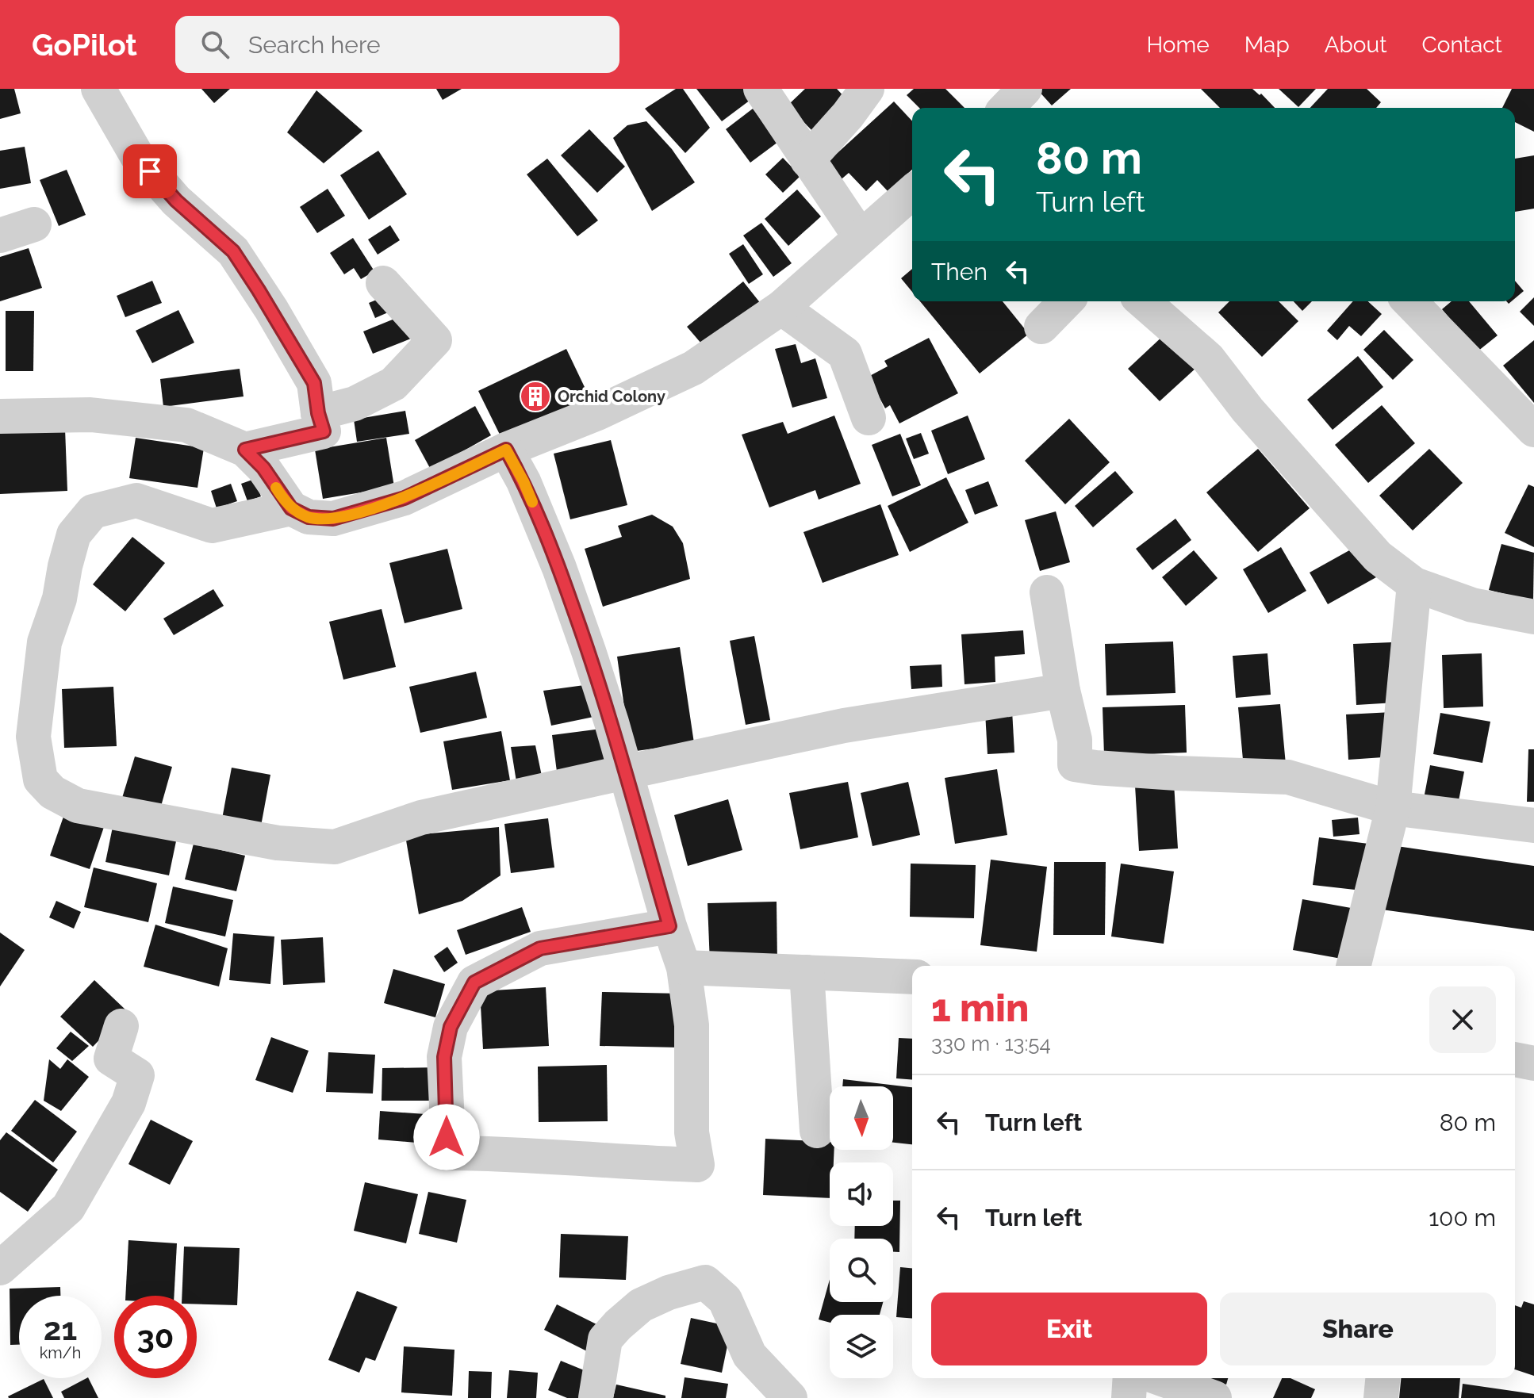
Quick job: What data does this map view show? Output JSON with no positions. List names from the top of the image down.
{
  "places": {
    "building": ["Orchid Colony"]
  },
  "north": "bottom",
  "page": {
    "header": "GoPilot",
    "search": "Search here",
    "nav": [
      "Home",
      "Map",
      "About",
      "Contact"
    ],
    "turn": ["80 m", "Turn left"],
    "then": "Then",
    "heading": ["1 min", "330 m · 13:54"],
    "list": [
      {
        "name": "Turn left",
        "value": "80 m"
      },
      {
        "name": "Turn left",
        "value": "100 m"
      }
    ],
    "buttons": ["Exit", "Share"],
    "speed": "21 km/h",
    "limit": "30"
  }
}
